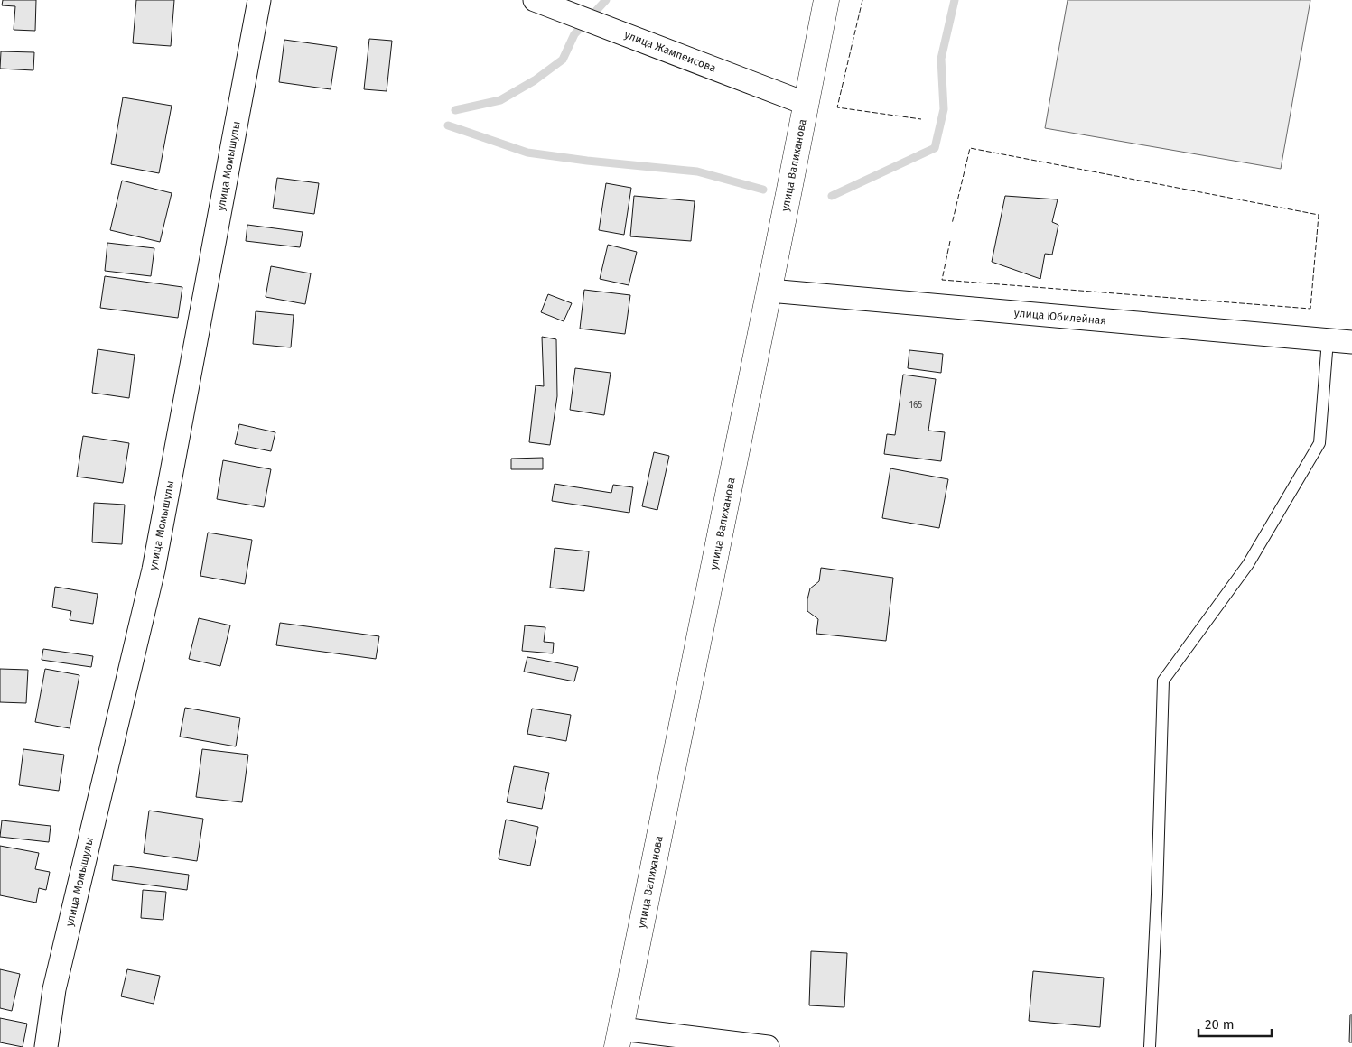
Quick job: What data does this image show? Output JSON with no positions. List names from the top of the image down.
{
  "streets": {
    "main road": ["улица Валиханова"],
    "street": ["улица Жампеисова", "улица Момышулы", "улица Юбилейная"]
  },
  "crossings": [
    ["улица Жампеисова", "улица Валиханова"],
    ["улица Валиханова", "улица Юбилейная"]
  ],
  "house_numbers": ["165"],
  "scale_bar": "20 m"
}
